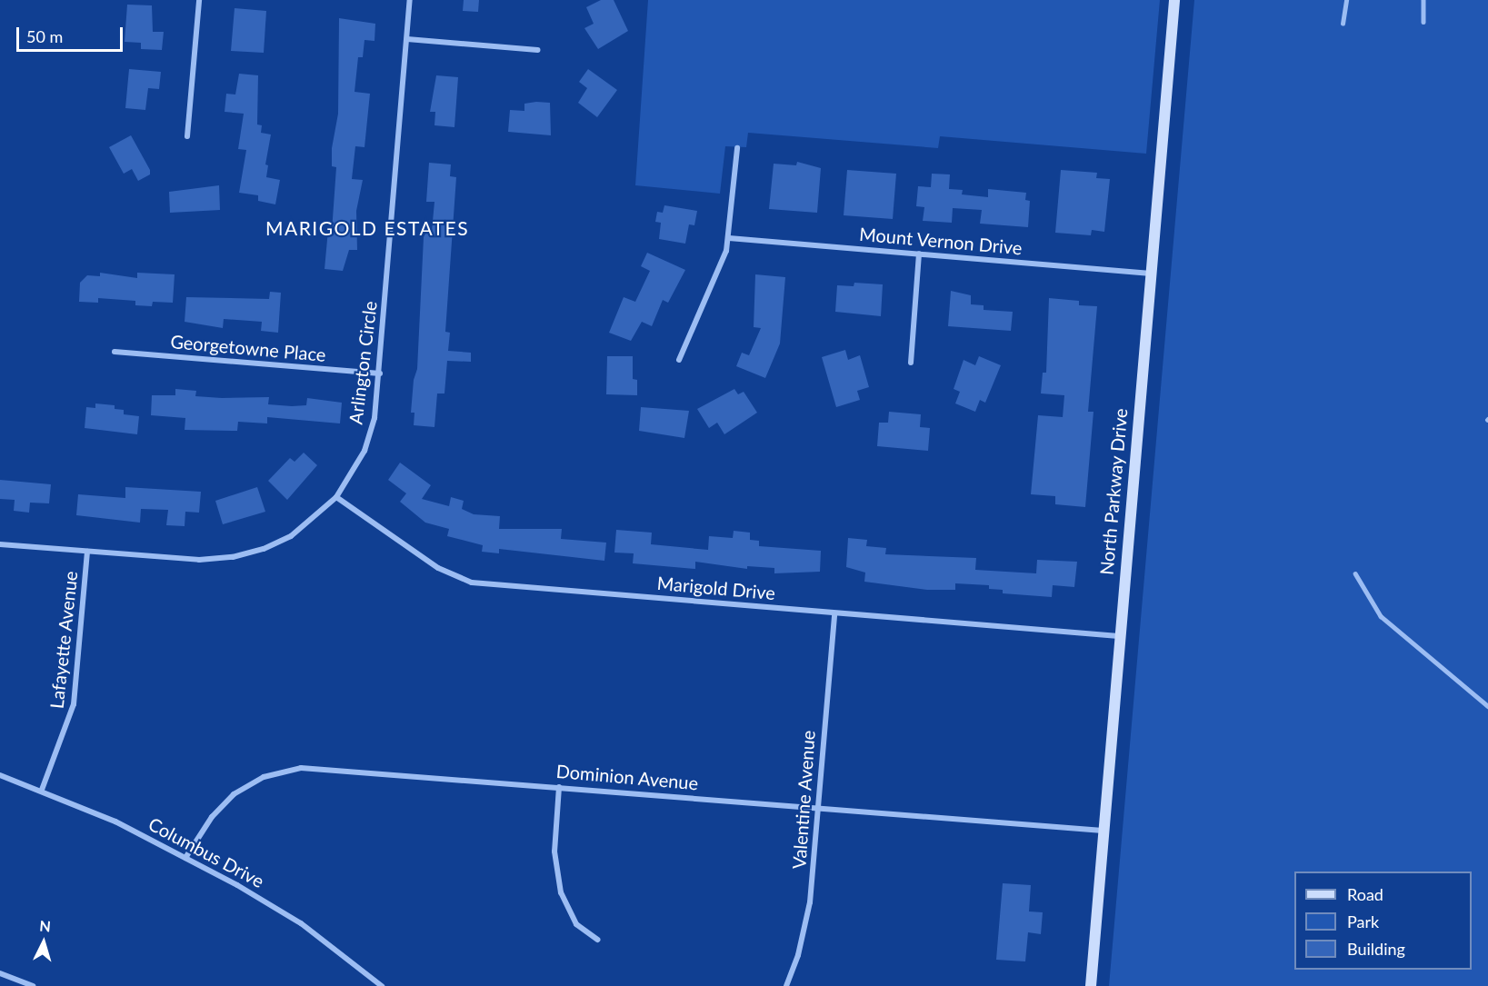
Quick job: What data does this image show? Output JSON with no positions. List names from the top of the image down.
{
  "streets": {
    "main road": ["North Parkway Drive"],
    "street": [
      "Mount Vernon Drive",
      "Georgetowne Place",
      "Arlington Circle",
      "Marigold Drive",
      "Lafayette Avenue",
      "Dominion Avenue",
      "Valentine Avenue",
      "Columbus Drive"
    ]
  },
  "crossings": [
    ["Mount Vernon Drive", "North Parkway Drive"],
    ["Georgetowne Place", "Arlington Circle"],
    ["Arlington Circle", "Marigold Drive"],
    ["Arlington Circle", "Lafayette Avenue"],
    ["North Parkway Drive", "Marigold Drive"],
    ["North Parkway Drive", "Dominion Avenue"],
    ["Marigold Drive", "Valentine Avenue"],
    ["Lafayette Avenue", "Columbus Drive"],
    ["Dominion Avenue", "Valentine Avenue"],
    ["Dominion Avenue", "Columbus Drive"]
  ],
  "districts": ["MARIGOLD ESTATES"],
  "legend": ["Road", "Park", "Building"],
  "scale_bar": "50 m",
  "north": "top"
}
